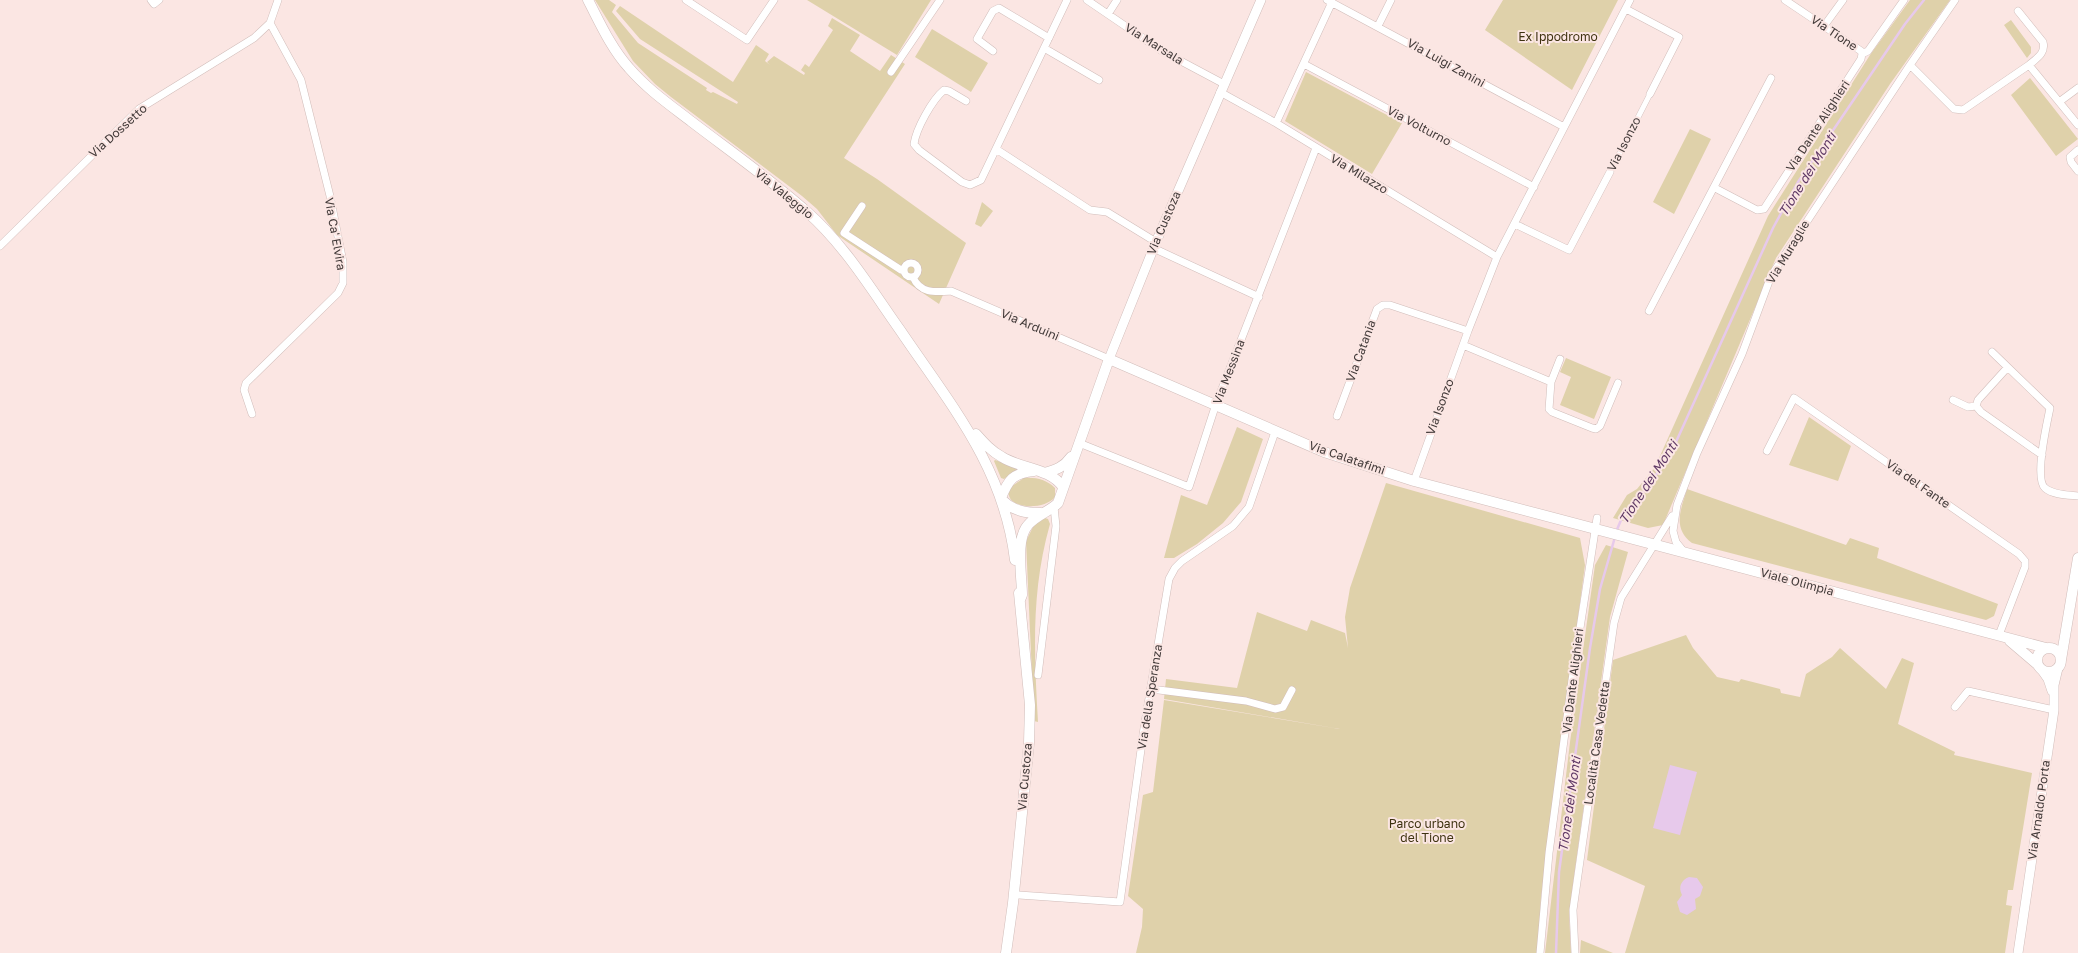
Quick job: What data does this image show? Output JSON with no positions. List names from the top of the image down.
{
  "streets": {
    "main road": [
      "Via Valeggio",
      "Via Custoza",
      "Via Calatafimi",
      "Viale Olimpia",
      "Via Arnaldo Porta"
    ],
    "street": [
      "Via Tione",
      "Via Marsala",
      "Via Luigi Zanini",
      "Via Volturno",
      "Via Dante Alighieri",
      "Via Dossetto",
      "Via Isonzo",
      "Via Milazzo",
      "Via Ca' Elvira",
      "Via Muraglie",
      "Via Arduini",
      "Via Catania",
      "Via Messina",
      "Via del Fante",
      "Via della Speranza",
      "Località Casa Vedetta"
    ]
  },
  "crossings": [
    ["Via Tione", "Via Dante Alighieri"],
    ["Via Marsala", "Via Milazzo"],
    ["Via Marsala", "Via Custoza"],
    ["Via Luigi Zanini", "Via Isonzo"],
    ["Via Volturno", "Via Isonzo"],
    ["Via Dante Alighieri", "Via Calatafimi"],
    ["Via Dante Alighieri", "Viale Olimpia"],
    ["Via Dossetto", "Via Ca' Elvira"],
    ["Via Isonzo", "Via Milazzo"],
    ["Via Isonzo", "Via Catania"],
    ["Via Isonzo", "Via Calatafimi"],
    ["Via Milazzo", "Via Custoza"],
    ["Via Milazzo", "Via Messina"],
    ["Via Valeggio", "Via Custoza"],
    ["Via Custoza", "Via Arduini"],
    ["Via Custoza", "Via Messina"],
    ["Via Custoza", "Via Calatafimi"],
    ["Via Muraglie", "Viale Olimpia"],
    ["Via Muraglie", "Località Casa Vedetta"],
    ["Via Arduini", "Via Calatafimi"],
    ["Via Messina", "Via Calatafimi"],
    ["Via Calatafimi", "Viale Olimpia"],
    ["Via Calatafimi", "Via della Speranza"],
    ["Via del Fante", "Viale Olimpia"],
    ["Viale Olimpia", "Località Casa Vedetta"],
    ["Viale Olimpia", "Via Arnaldo Porta"]
  ],
  "water": ["Tione dei Monti"],
  "parks": ["Ex Ippodromo", "Parco urbano del Tione"]
}
